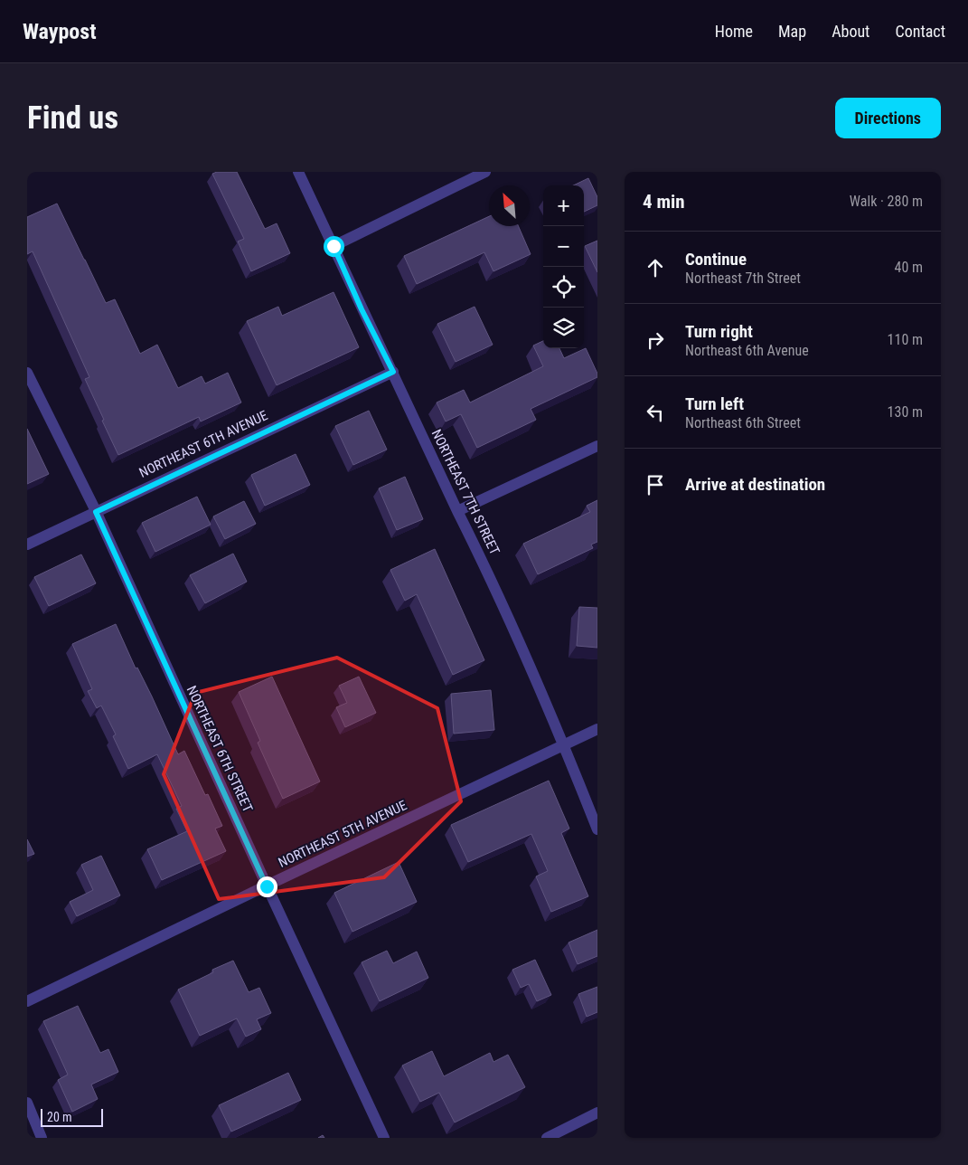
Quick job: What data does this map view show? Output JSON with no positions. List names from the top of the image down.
{
  "streets": {
    "street": [
      "NORTHEAST 6TH AVENUE",
      "NORTHEAST 7TH STREET",
      "NORTHEAST 6TH STREET",
      "NORTHEAST 5TH AVENUE"
    ]
  },
  "crossings": [
    ["NORTHEAST 6TH AVENUE", "NORTHEAST 7TH STREET"],
    ["NORTHEAST 6TH AVENUE", "NORTHEAST 6TH STREET"],
    ["NORTHEAST 7TH STREET", "NORTHEAST 5TH AVENUE"],
    ["NORTHEAST 6TH STREET", "NORTHEAST 5TH AVENUE"]
  ],
  "scale_bar": "20 m",
  "north": "top left",
  "page": {
    "header": "Waypost",
    "nav": [
      "Home",
      "Map",
      "About",
      "Contact"
    ],
    "buttons": "Directions",
    "title": "Find us",
    "heading": ["4 min", "Walk · 280 m"],
    "map_buttons": ["+", "−"],
    "list": [
      ["Continue", "Northeast 7th Street", "40 m"],
      ["Turn right", "Northeast 6th Avenue", "110 m"],
      ["Turn left", "Northeast 6th Street", "130 m"],
      "Arrive at destination"
    ],
    "scale": "20 m"
  }
}
